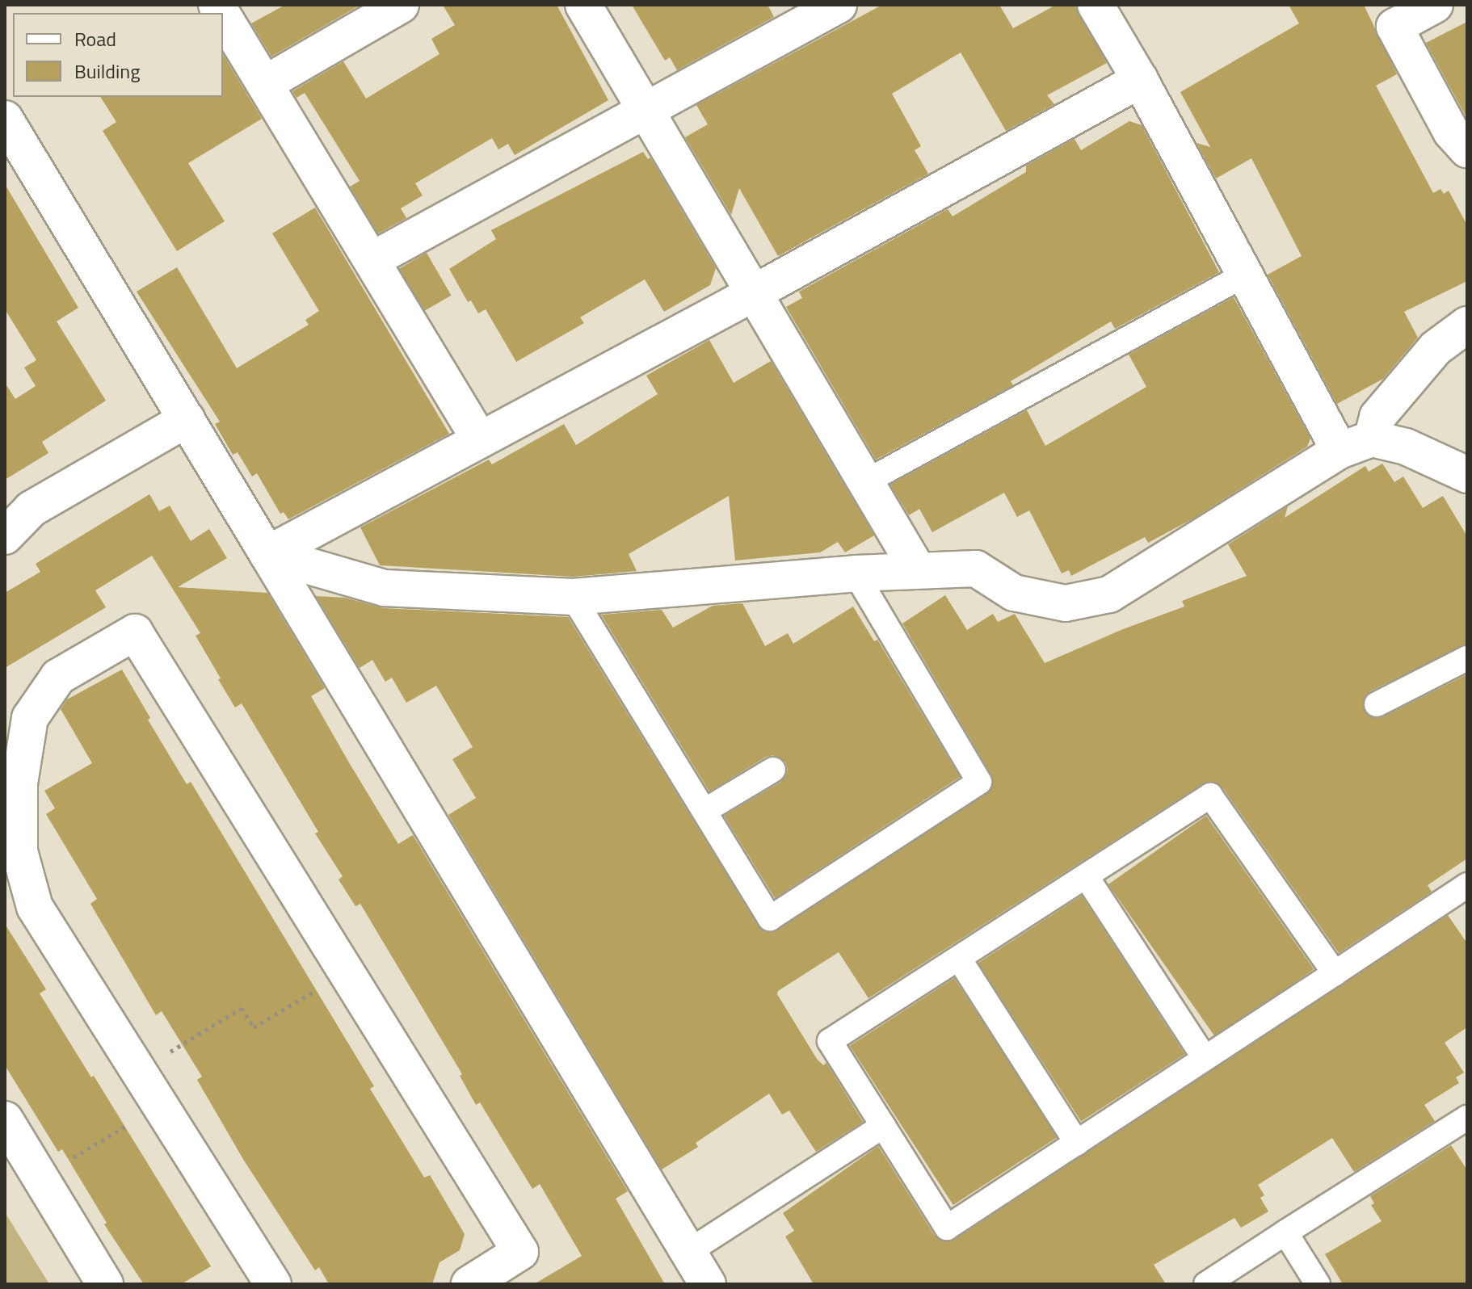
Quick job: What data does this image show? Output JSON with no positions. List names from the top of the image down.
{
  "legend": ["Road", "Building"]
}
